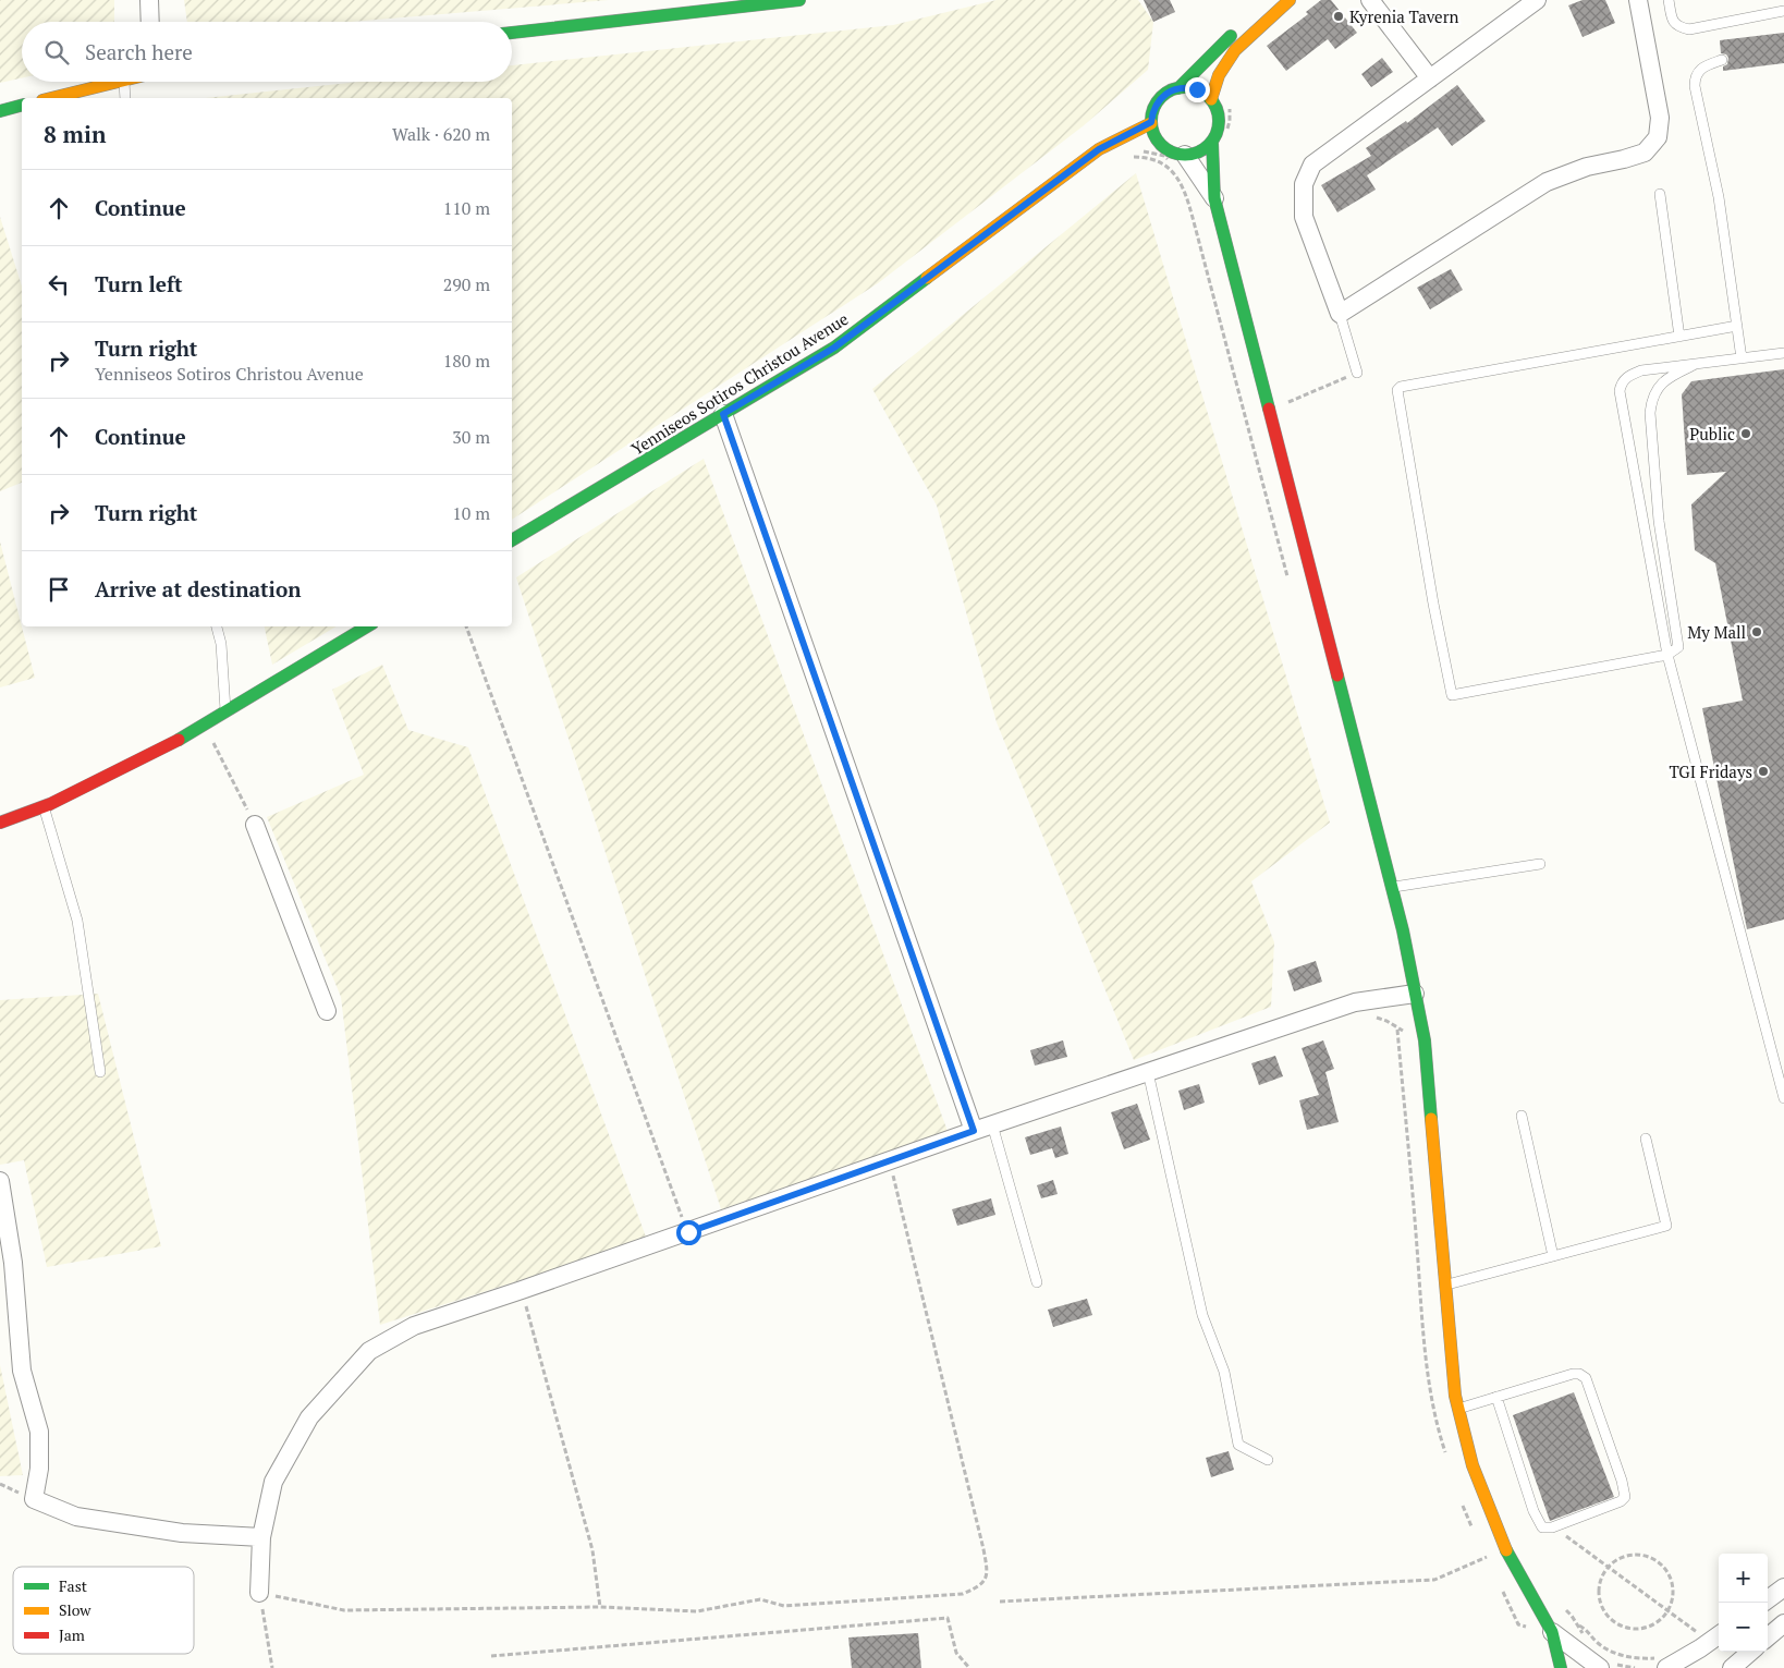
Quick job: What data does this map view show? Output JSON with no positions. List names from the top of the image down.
{
  "streets": {
    "main road": ["Yenniseos Sotiros Christou Avenue"]
  },
  "places": [
    "Kyrenia Tavern",
    "Public",
    "My Mall",
    "TGI Fridays"
  ],
  "legend": ["Fast", "Slow", "Jam"],
  "page": {
    "search": "Search here",
    "heading": ["8 min", "Walk · 620 m"],
    "list": [
      ["Continue", "110 m"],
      ["Turn left", "290 m"],
      ["Turn right", "Yenniseos Sotiros Christou Avenue", "180 m"],
      ["Continue", "30 m"],
      ["Turn right", "10 m"],
      "Arrive at destination"
    ],
    "map_buttons": ["+", "−"]
  }
}
